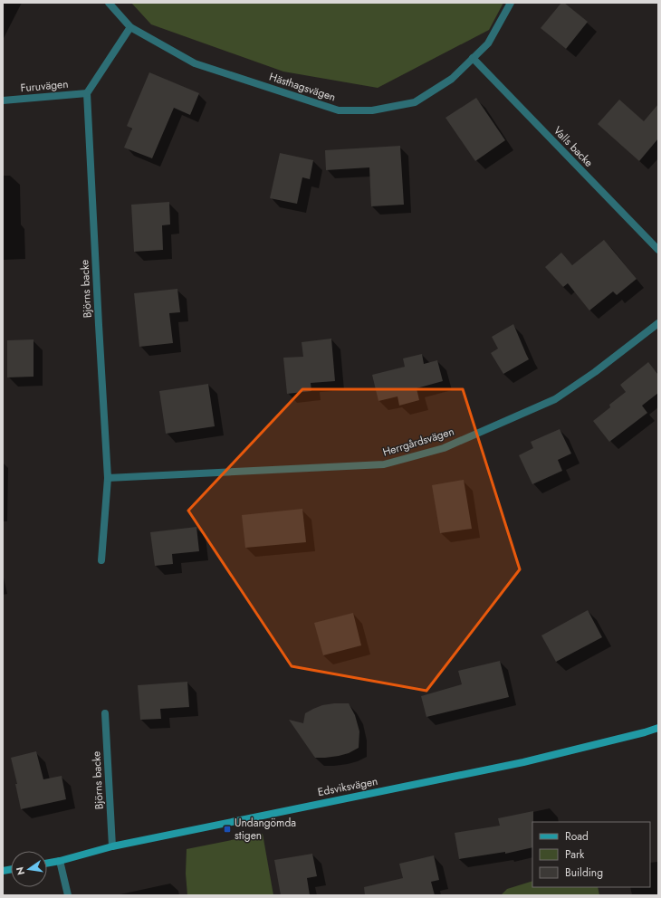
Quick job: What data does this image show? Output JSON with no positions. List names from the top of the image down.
{
  "streets": {
    "street": [
      "Furuvägen",
      "Hästhagsvägen",
      "Valls backe",
      "Björns backe",
      "Herrgårdsvägen",
      "Edsviksvägen"
    ]
  },
  "crossings": [
    ["Furuvägen", "Björns backe"],
    ["Hästhagsvägen", "Valls backe"],
    ["Björns backe", "Herrgårdsvägen"],
    ["Björns backe", "Edsviksvägen"]
  ],
  "places": {
    "transit": ["Undangömda stigen"]
  },
  "legend": ["Road", "Park", "Building"],
  "north": "left"
}
